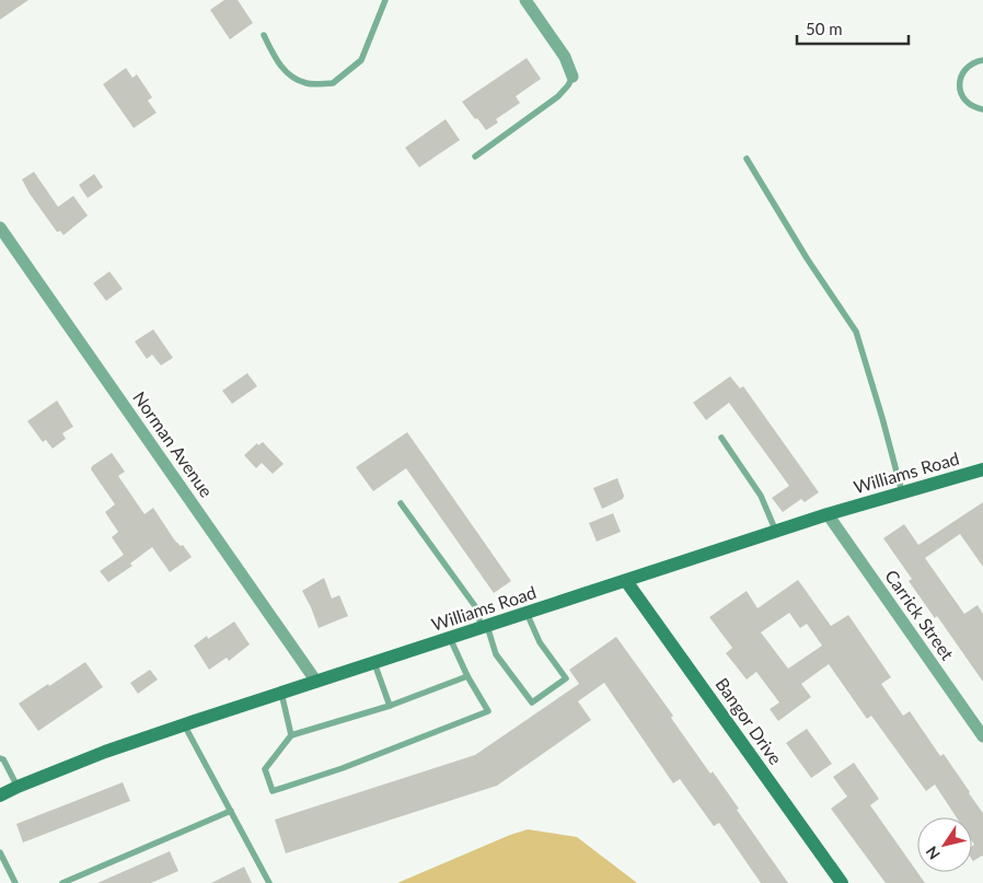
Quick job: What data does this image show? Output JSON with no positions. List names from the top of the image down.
{
  "streets": {
    "street": [
      "Norman Avenue",
      "Williams Road",
      "Carrick Street",
      "Bangor Drive"
    ]
  },
  "crossings": [
    ["Norman Avenue", "Williams Road"],
    ["Williams Road", "Carrick Street"],
    ["Williams Road", "Bangor Drive"]
  ],
  "scale_bar": "50 m",
  "north": "bottom left"
}
